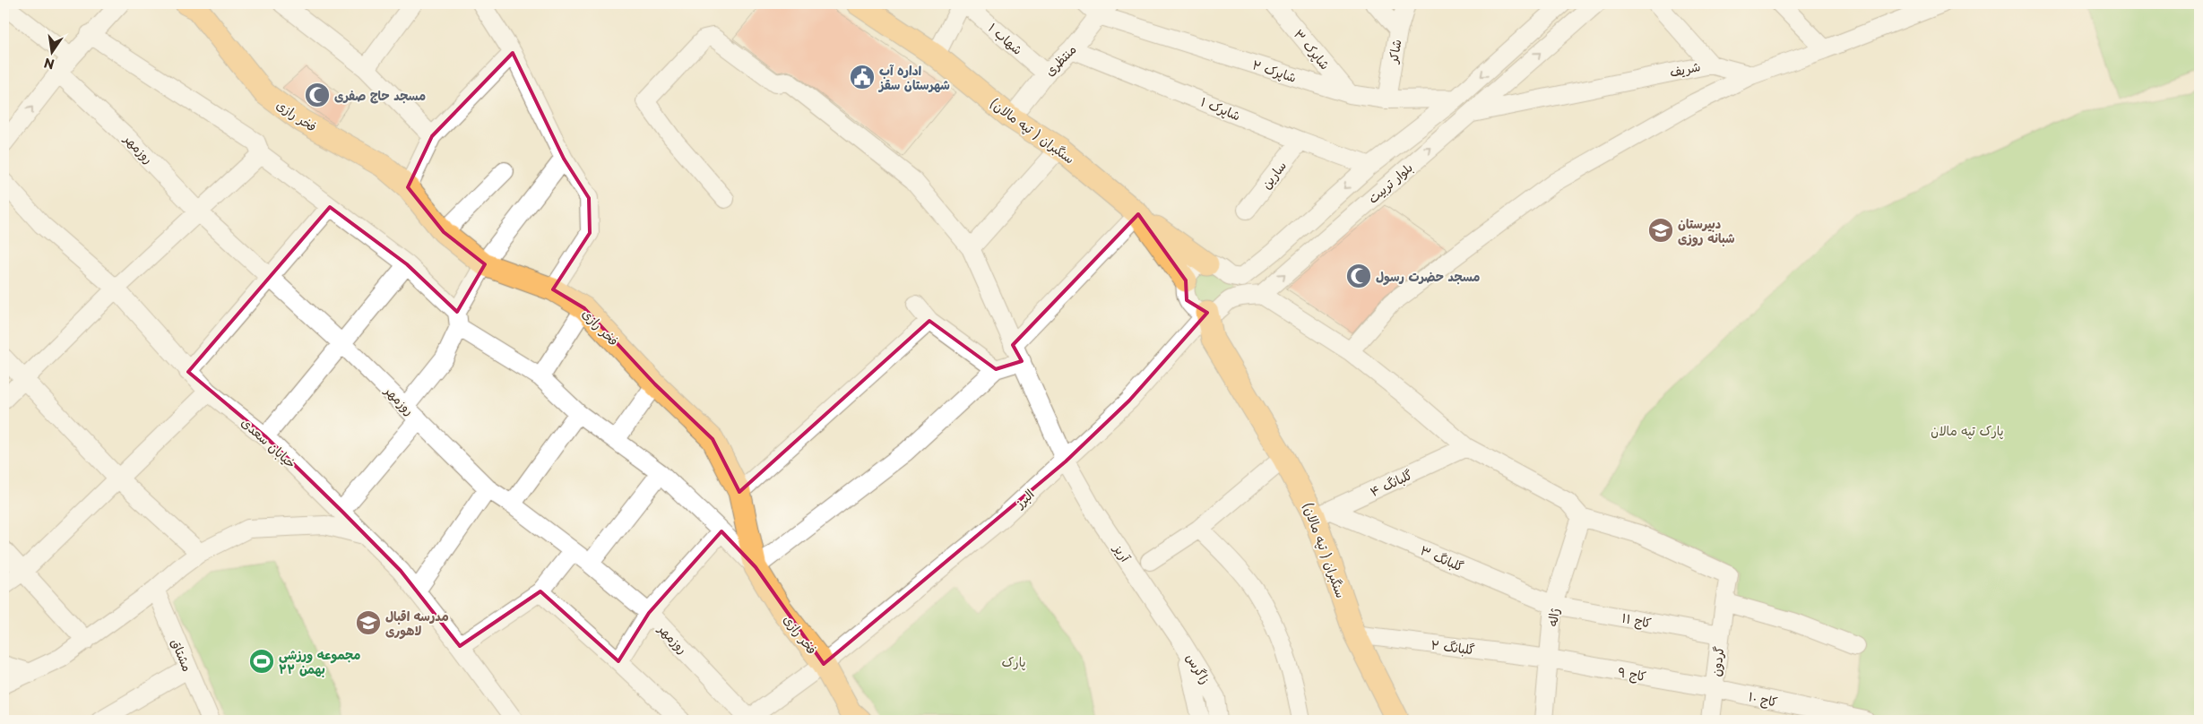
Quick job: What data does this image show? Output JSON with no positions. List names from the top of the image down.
{
  "streets": {
    "main road": ["فخر رازی", "سنگبران ( تپه مالان)"],
    "street": [
      "شهاب ۱",
      "شاپرک ۳",
      "شاکر",
      "منتظری",
      "شریف",
      "شاپرک ۲",
      "شاپرک ۱",
      "روزمهر",
      "سارین",
      "بلوار تربیت",
      "خیابان سعدی",
      "گلبانگ ۴",
      "البرز",
      "آریز",
      "گلبانگ ۳",
      "ژاله",
      "کاج ۱۱",
      "گلبانگ ۲",
      "مشتاق",
      "گردون",
      "زاگرس",
      "کاج ۹",
      "کاج ۱۰"
    ]
  },
  "crossings": [
    ["شهاب ۱", "منتظری"],
    ["شاپرک ۳", "شاپرک ۲"],
    ["شاکر", "شاپرک ۲"],
    ["منتظری", "شاپرک ۲"],
    ["منتظری", "شاپرک ۱"],
    ["منتظری", "سنگبران ( تپه مالان)"],
    ["شریف", "بلوار تربیت"],
    ["شاپرک ۲", "بلوار تربیت"],
    ["شاپرک ۱", "سارین"],
    ["شاپرک ۱", "بلوار تربیت"],
    ["فخر رازی", "البرز"],
    ["سنگبران ( تپه مالان)", "بلوار تربیت"],
    ["سنگبران ( تپه مالان)", "گلبانگ ۴"],
    ["سنگبران ( تپه مالان)", "البرز"],
    ["سنگبران ( تپه مالان)", "گلبانگ ۳"],
    ["سنگبران ( تپه مالان)", "گلبانگ ۲"],
    ["روزمهر", "البرز"],
    ["بلوار تربیت", "البرز"],
    ["گلبانگ ۴", "گلبانگ ۳"],
    ["البرز", "آریز"],
    ["آریز", "زاگرس"],
    ["گلبانگ ۳", "ژاله"],
    ["گلبانگ ۳", "کاج ۱۱"],
    ["ژاله", "کاج ۱۱"],
    ["ژاله", "گلبانگ ۲"],
    ["ژاله", "گردون"],
    ["ژاله", "کاج ۹"],
    ["کاج ۱۱", "گردون"],
    ["گلبانگ ۲", "کاج ۹"],
    ["گردون", "کاج ۹"],
    ["گردون", "کاج ۱۰"],
    ["کاج ۹", "کاج ۱۰"]
  ],
  "parks": ["پارک تپه مالان", "پارک"],
  "places": {
    "public building": ["اداره آب شهرستان سقز"],
    "mosque": ["مسجد حاج صفری", "مسجد حضرت رسول"],
    "school or university": ["دبیرستان شبانه روزی", "مدرسه اقبال لاهوری"],
    "sports": ["مجموعه ورزشی ۲۲ بهمن"]
  },
  "north": "bottom"
}
